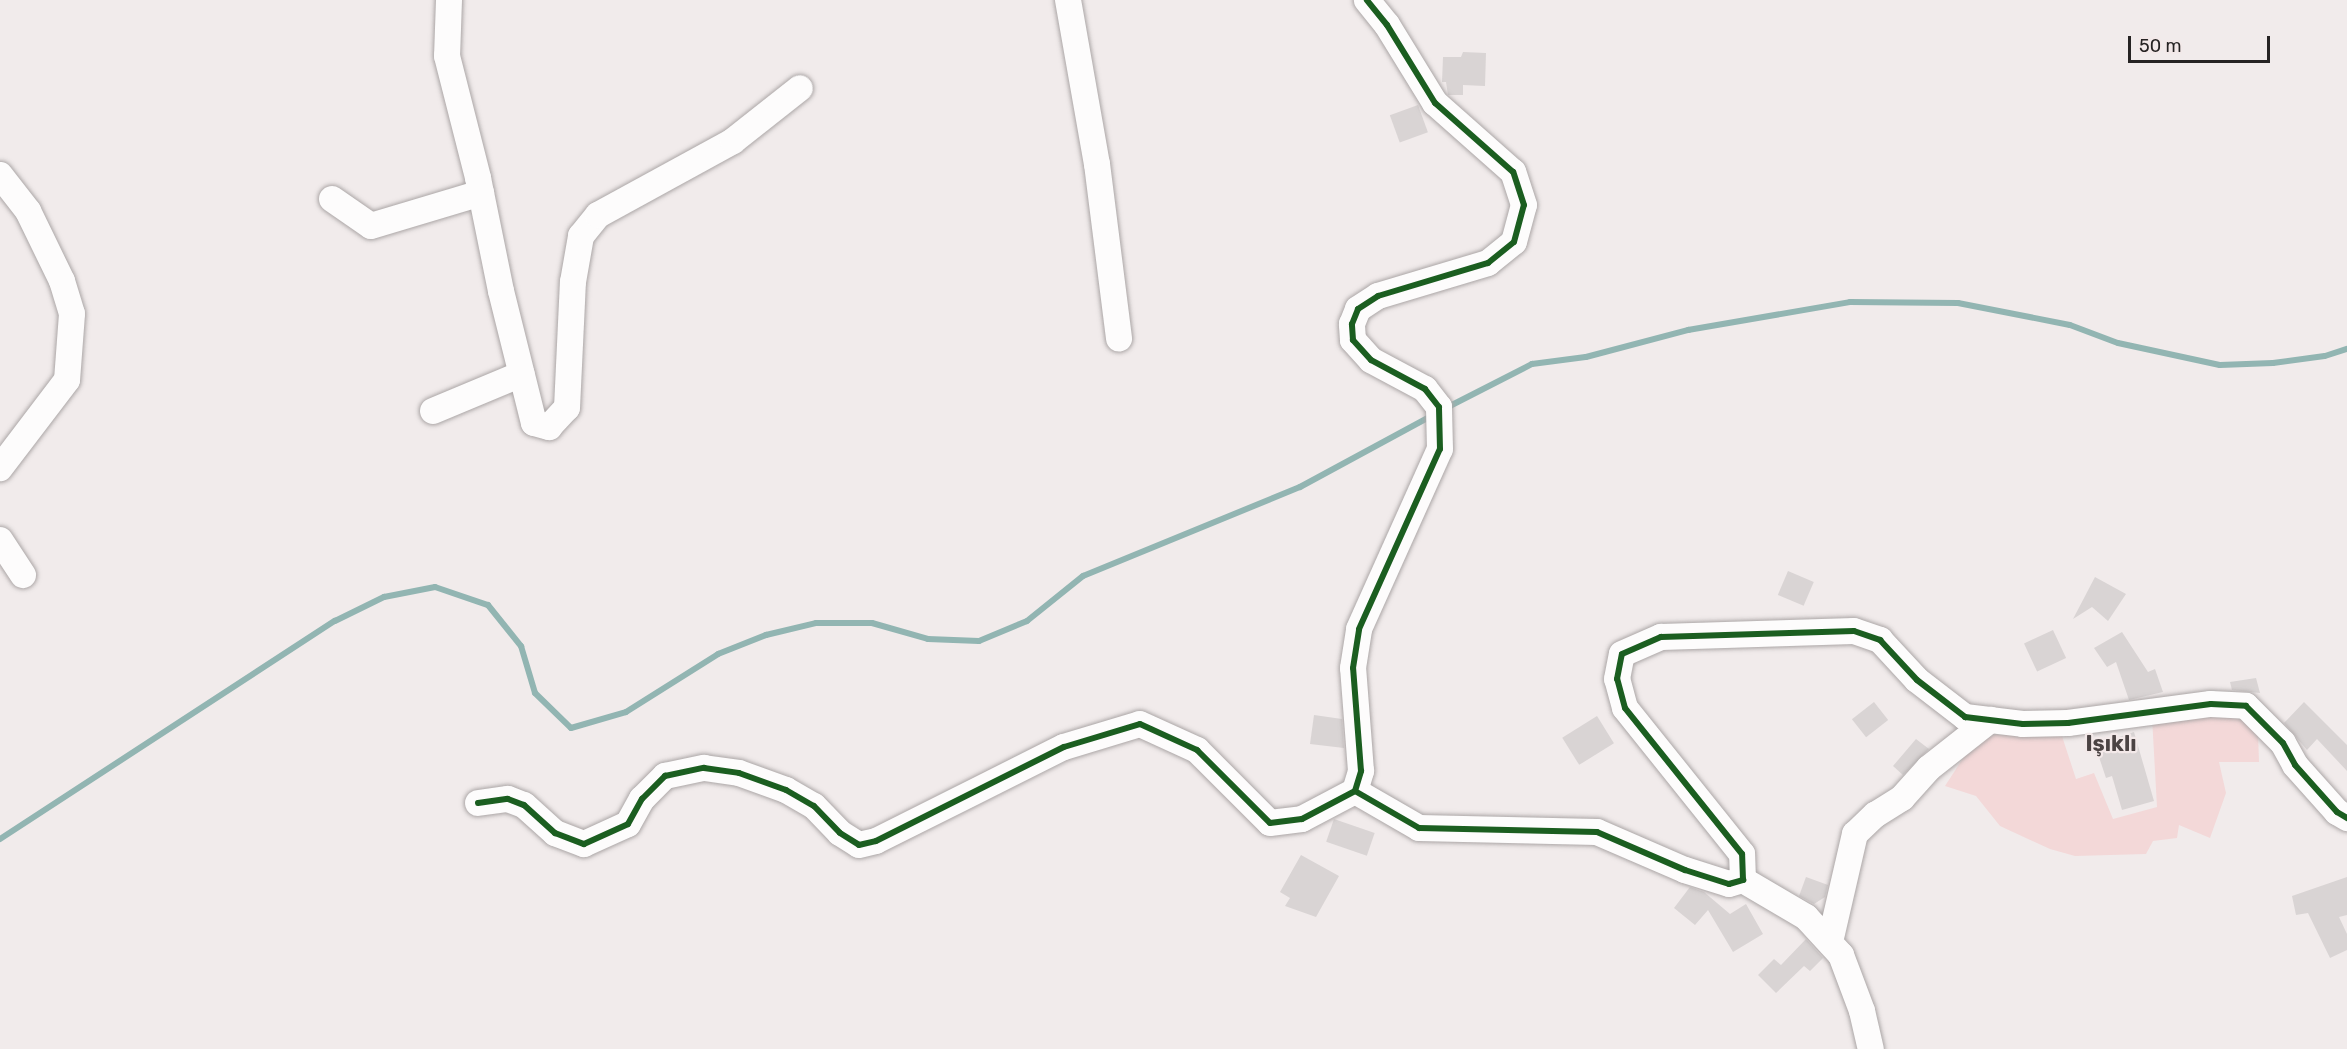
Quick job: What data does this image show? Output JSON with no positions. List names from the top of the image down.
{
  "districts": ["Işıklı"],
  "scale_bar": "50 m"
}
